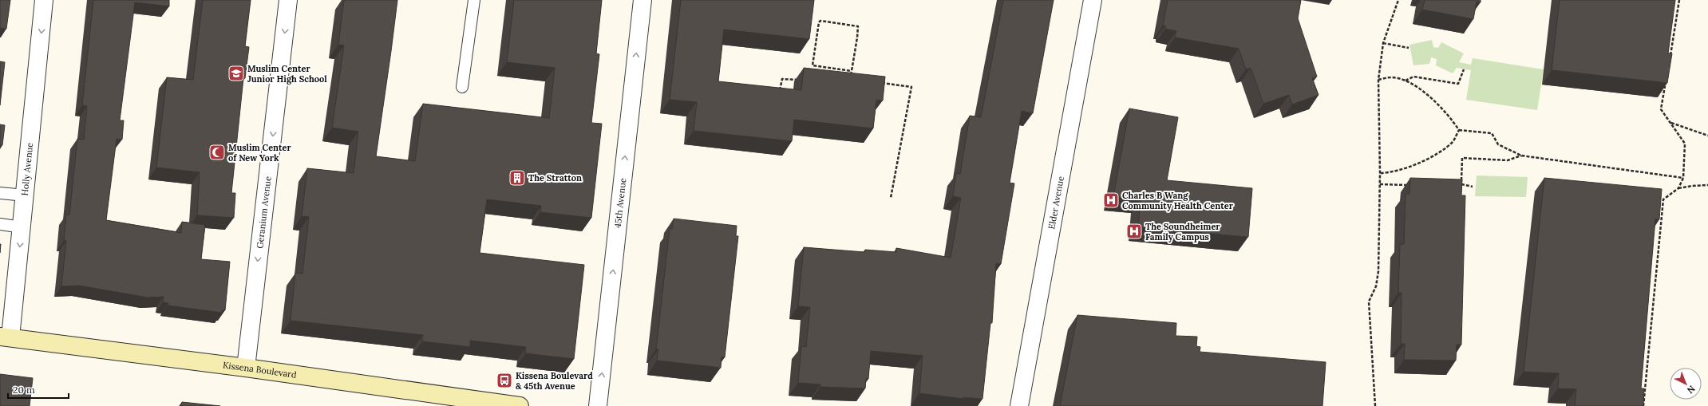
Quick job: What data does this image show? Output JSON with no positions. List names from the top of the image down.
{
  "streets": {
    "main road": ["Kissena Boulevard"],
    "street": [
      "Holly Avenue",
      "Elder Avenue",
      "45th Avenue",
      "Geranium Avenue"
    ]
  },
  "crossings": [
    ["Holly Avenue", "Kissena Boulevard"],
    ["Geranium Avenue", "Kissena Boulevard"]
  ],
  "one_way": ["Holly Avenue", "45th Avenue", "Geranium Avenue"],
  "places": {
    "school or university": ["Muslim Center Junior High School"],
    "mosque": ["Muslim Center of New York"],
    "building": ["The Stratton"],
    "hospital": ["Charles B Wang Community Health Center", "The Soundheimer Family Campus"],
    "bus stop": ["Kissena Boulevard & 45th Avenue"]
  },
  "scale_bar": "20 m",
  "north": "bottom right"
}
